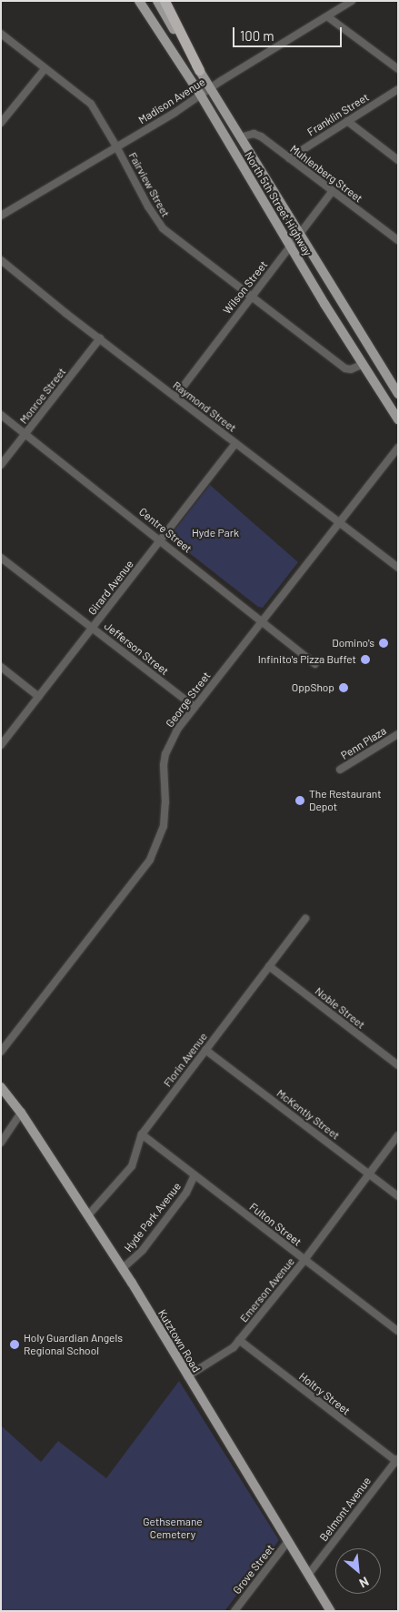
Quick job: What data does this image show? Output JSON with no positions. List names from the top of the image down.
{
  "streets": {
    "main road": ["North 5th Street Highway", "Kutztown Road"],
    "street": [
      "Madison Avenue",
      "Franklin Street",
      "Muhlenberg Street",
      "Fairview Street",
      "Wilson Street",
      "Monroe Street",
      "Raymond Street",
      "Centre Street",
      "Girard Avenue",
      "Jefferson Street",
      "George Street",
      "Penn Plaza",
      "Noble Street",
      "Florin Avenue",
      "McKently Street",
      "Hyde Park Avenue",
      "Fulton Street",
      "Emerson Avenue",
      "Holtry Street",
      "Belmont Avenue",
      "Grove Street"
    ]
  },
  "crossings": [
    ["Madison Avenue", "Fairview Street"],
    ["Madison Avenue", "North 5th Street Highway"],
    ["Franklin Street", "Muhlenberg Street"],
    ["Muhlenberg Street", "North 5th Street Highway"],
    ["Muhlenberg Street", "Wilson Street"],
    ["Fairview Street", "North 5th Street Highway"],
    ["Fairview Street", "Wilson Street"],
    ["North 5th Street Highway", "Wilson Street"],
    ["Wilson Street", "Raymond Street"],
    ["Monroe Street", "Raymond Street"],
    ["Monroe Street", "Centre Street"],
    ["Raymond Street", "Girard Avenue"],
    ["Raymond Street", "George Street"],
    ["Centre Street", "Girard Avenue"],
    ["Centre Street", "George Street"],
    ["Girard Avenue", "Jefferson Street"],
    ["Jefferson Street", "George Street"],
    ["Noble Street", "Florin Avenue"],
    ["Florin Avenue", "McKently Street"],
    ["Florin Avenue", "Fulton Street"],
    ["Florin Avenue", "Kutztown Road"],
    ["McKently Street", "Emerson Avenue"],
    ["Hyde Park Avenue", "Fulton Street"],
    ["Hyde Park Avenue", "Kutztown Road"],
    ["Fulton Street", "Emerson Avenue"],
    ["Emerson Avenue", "Kutztown Road"],
    ["Emerson Avenue", "Holtry Street"],
    ["Kutztown Road", "Belmont Avenue"],
    ["Kutztown Road", "Grove Street"],
    ["Holtry Street", "Belmont Avenue"]
  ],
  "parks": ["Hyde Park", "Gethsemane Cemetery"],
  "places": [
    "Domino's",
    "Infinito's Pizza Buffet",
    "OppShop",
    "The Restaurant Depot",
    "Holy Guardian Angels Regional School"
  ],
  "scale_bar": "100 m",
  "north": "bottom right"
}
